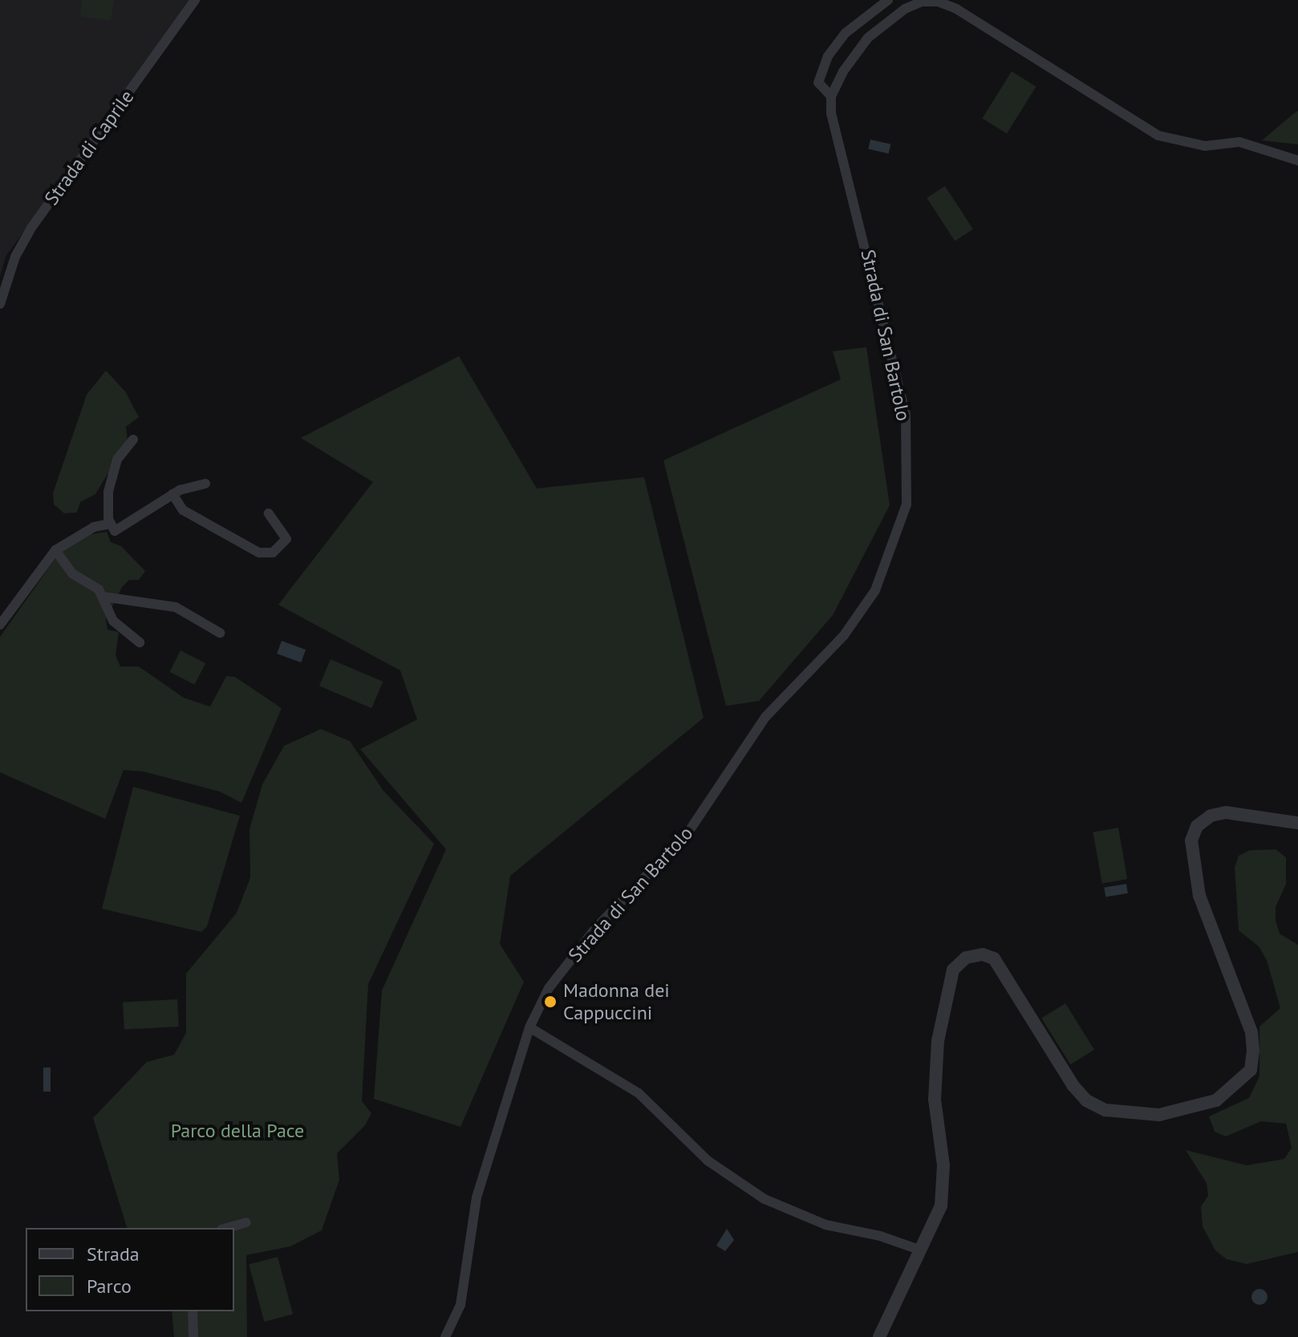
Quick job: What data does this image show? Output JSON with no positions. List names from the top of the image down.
{
  "streets": {
    "street": ["Strada di Caprile", "Strada di San Bartolo"]
  },
  "parks": ["Parco della Pace"],
  "places": ["Madonna dei Cappuccini"],
  "legend": ["Strada", "Parco"]
}
